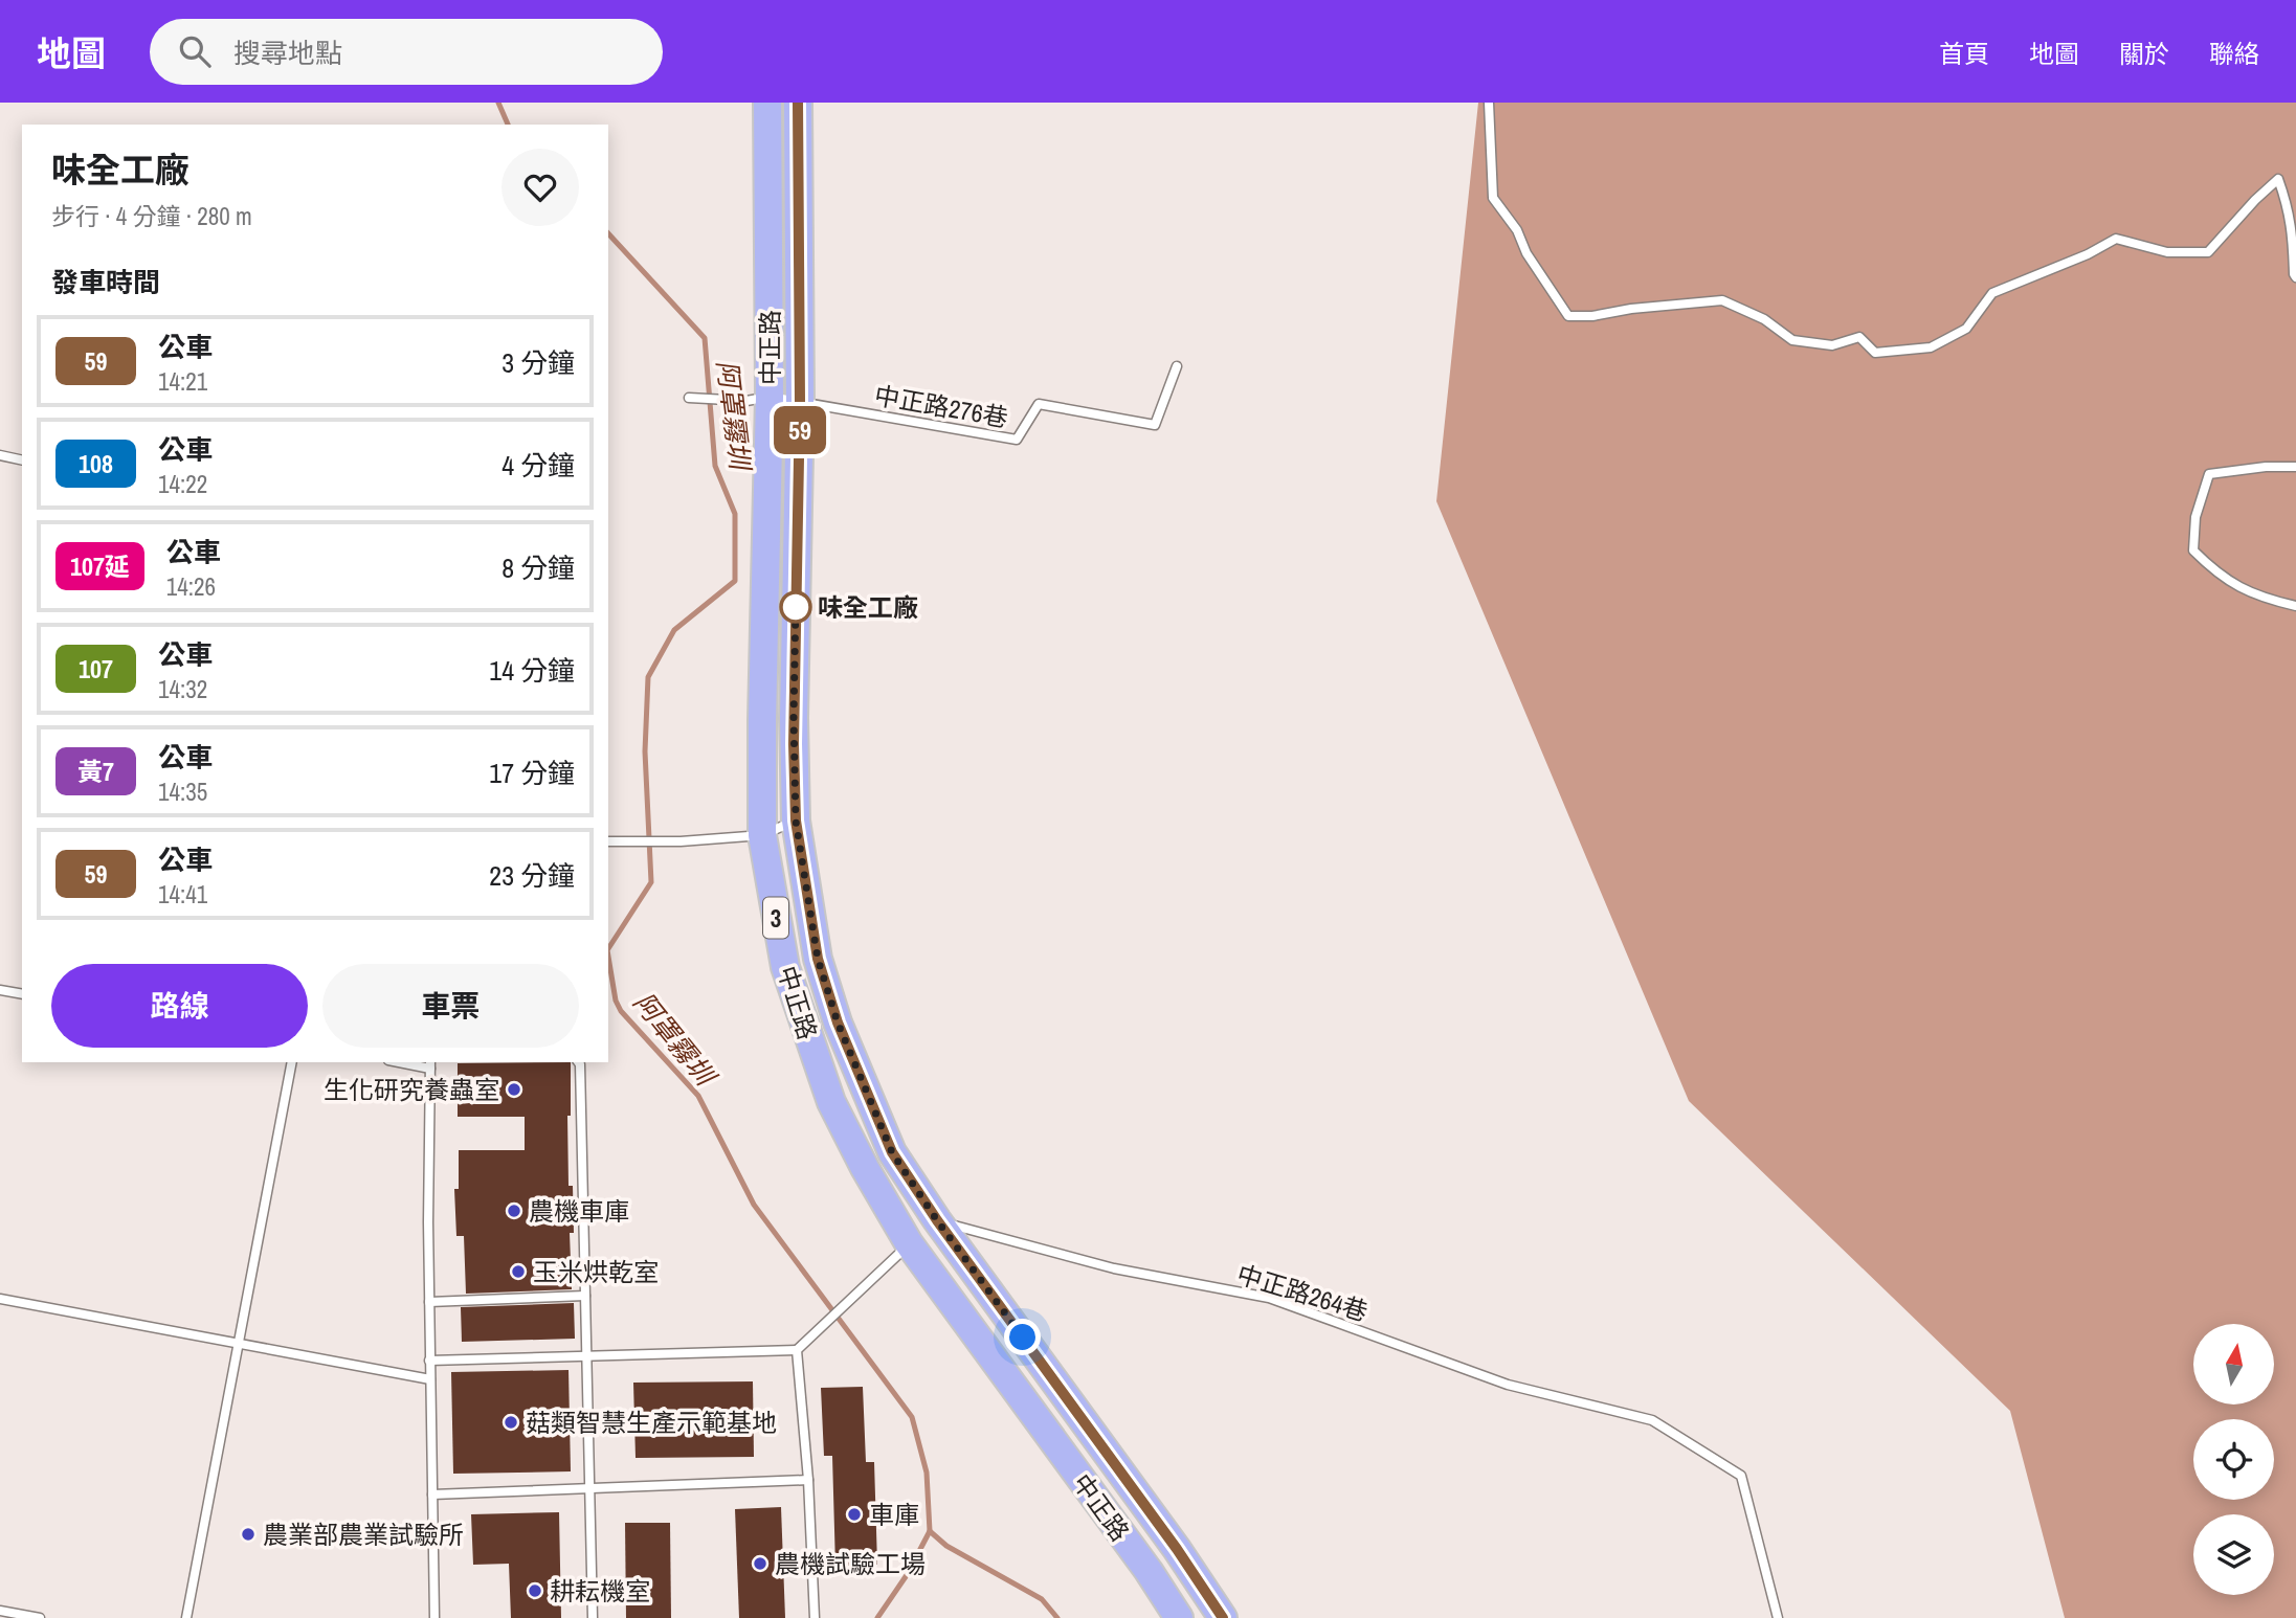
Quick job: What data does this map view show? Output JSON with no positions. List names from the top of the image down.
{
  "streets": {
    "main road": ["中正路", "3"],
    "lane": ["中正路276巷", "中正路264巷"]
  },
  "crossings": [
    ["中正路", "中正路276巷"],
    ["中正路", "中正路264巷"]
  ],
  "water": ["阿罩霧圳"],
  "places": [
    "味全工廠",
    "生化研究養蟲室",
    "農機車庫",
    "玉米烘乾室",
    "菇類智慧生產示範基地",
    "車庫",
    "農業部農業試驗所",
    "農機試驗工場",
    "耕耘機室"
  ],
  "lines": ["bus line 59"],
  "north": "top",
  "page": {
    "header": "地圖",
    "search": "搜尋地點",
    "nav": [
      "首頁",
      "地圖",
      "關於",
      "聯絡"
    ],
    "on_map": "59",
    "heading": [
      ["味全工廠", "步行 · 4 分鐘 · 280 m"],
      "發車時間"
    ],
    "list": [
      {
        "mark": "59",
        "name": "公車",
        "note": "14:21",
        "value": "3 分鐘"
      },
      {
        "mark": "108",
        "name": "公車",
        "note": "14:22",
        "value": "4 分鐘"
      },
      {
        "mark": "107延",
        "name": "公車",
        "note": "14:26",
        "value": "8 分鐘"
      },
      {
        "mark": "107",
        "name": "公車",
        "note": "14:32",
        "value": "14 分鐘"
      },
      {
        "mark": "黃7",
        "name": "公車",
        "note": "14:35",
        "value": "17 分鐘"
      },
      {
        "mark": "59",
        "name": "公車",
        "note": "14:41",
        "value": "23 分鐘"
      }
    ],
    "buttons": ["路線", "車票"]
  }
}
